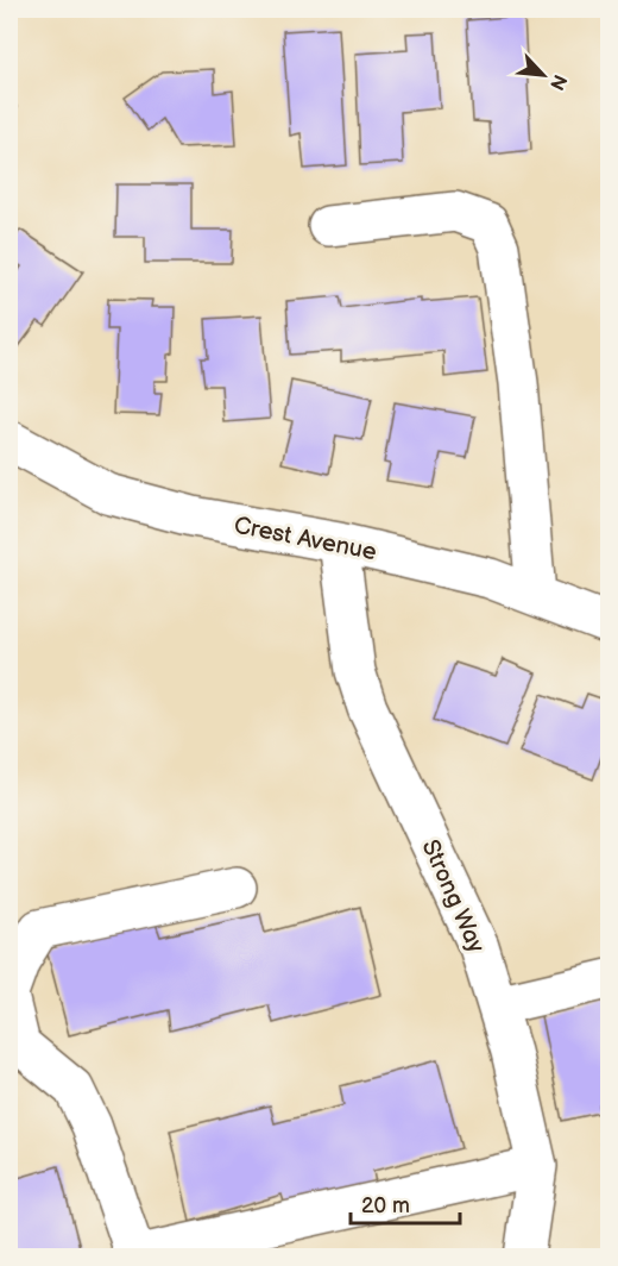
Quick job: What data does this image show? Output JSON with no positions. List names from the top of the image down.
{
  "streets": {
    "street": ["Crest Avenue", "Strong Way"]
  },
  "crossings": [
    ["Crest Avenue", "Strong Way"]
  ],
  "scale_bar": "20 m",
  "north": "bottom right"
}
